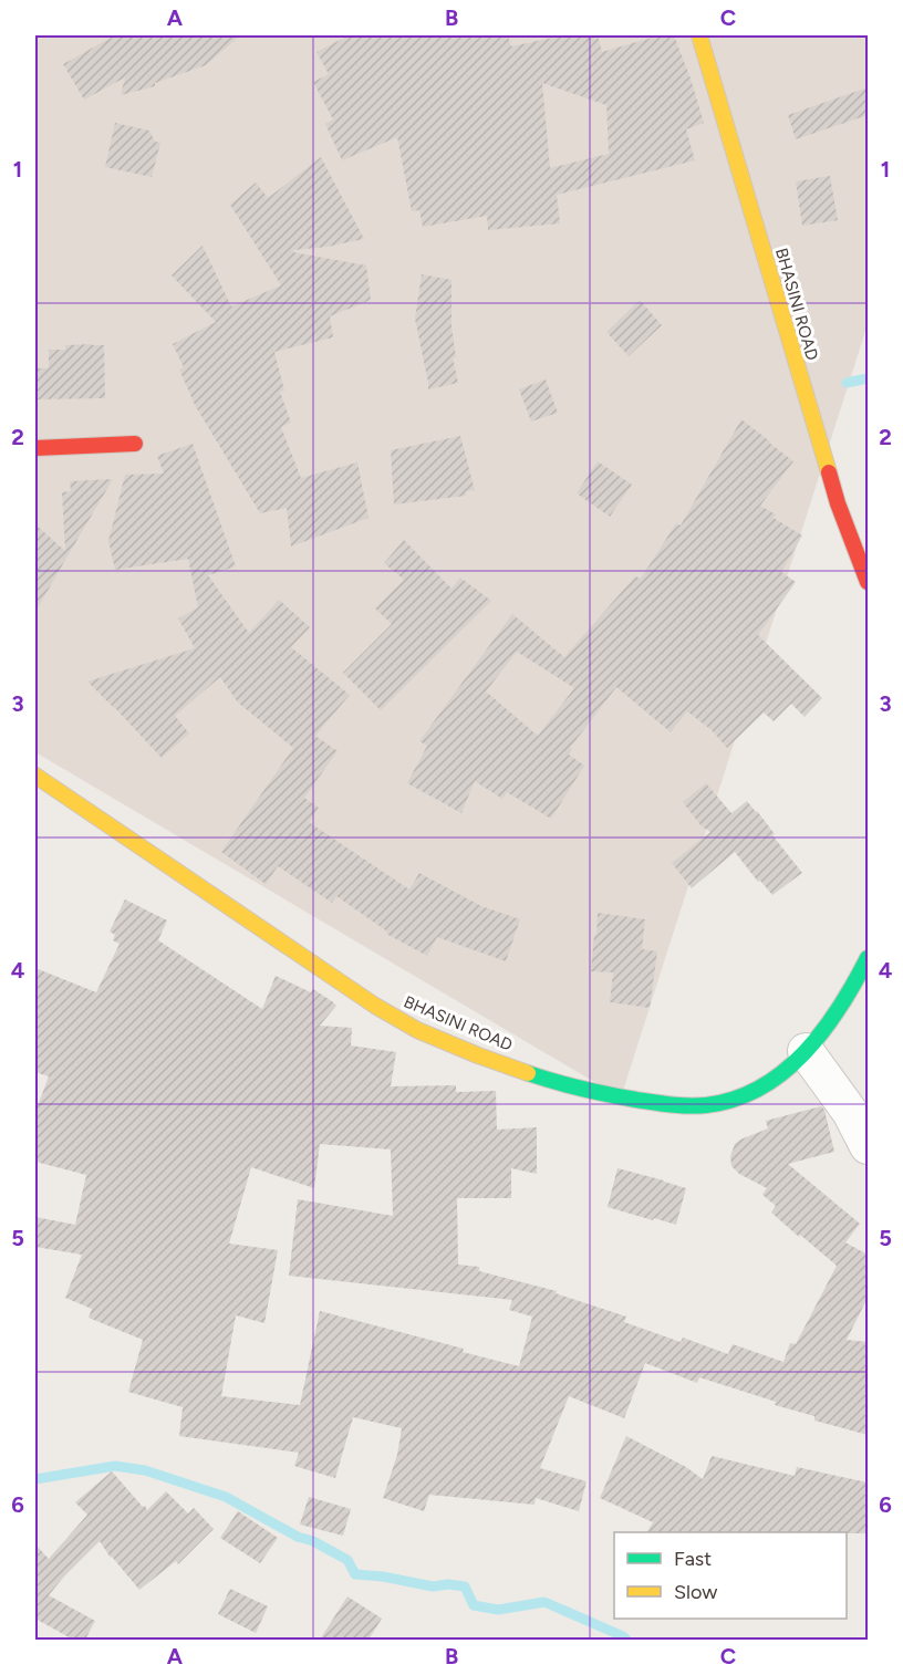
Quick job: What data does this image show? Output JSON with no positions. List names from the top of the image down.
{
  "streets": {
    "street": ["BHASINI ROAD"]
  },
  "legend": ["Fast", "Slow"],
  "grid": {
    "columns": ["A", "B", "C"],
    "rows": [
      "1",
      "2",
      "3",
      "4",
      "5",
      "6"
    ]
  }
}
